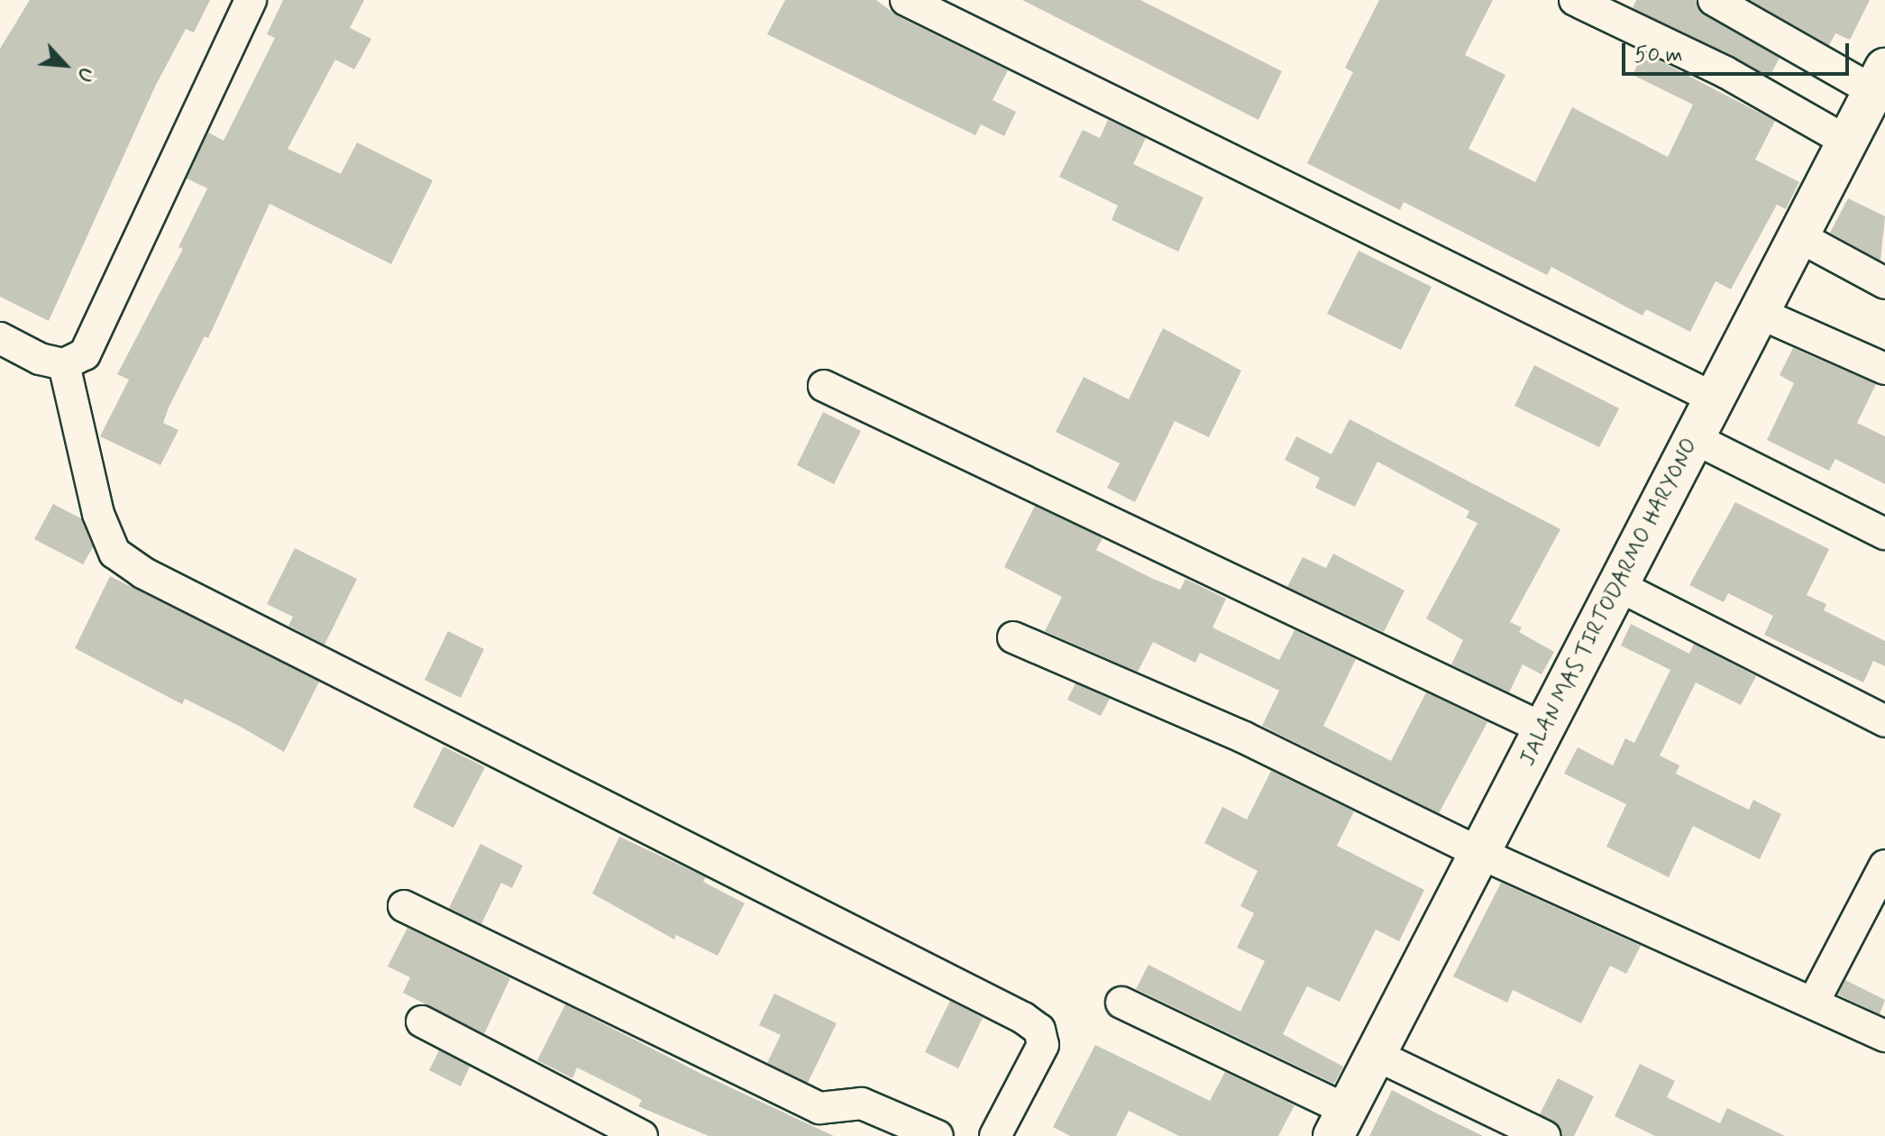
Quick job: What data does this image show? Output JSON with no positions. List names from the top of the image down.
{
  "streets": {
    "street": ["JALAN MAS TIRTODARMO HARYONO"]
  },
  "scale_bar": "50 m",
  "north": "bottom right"
}
